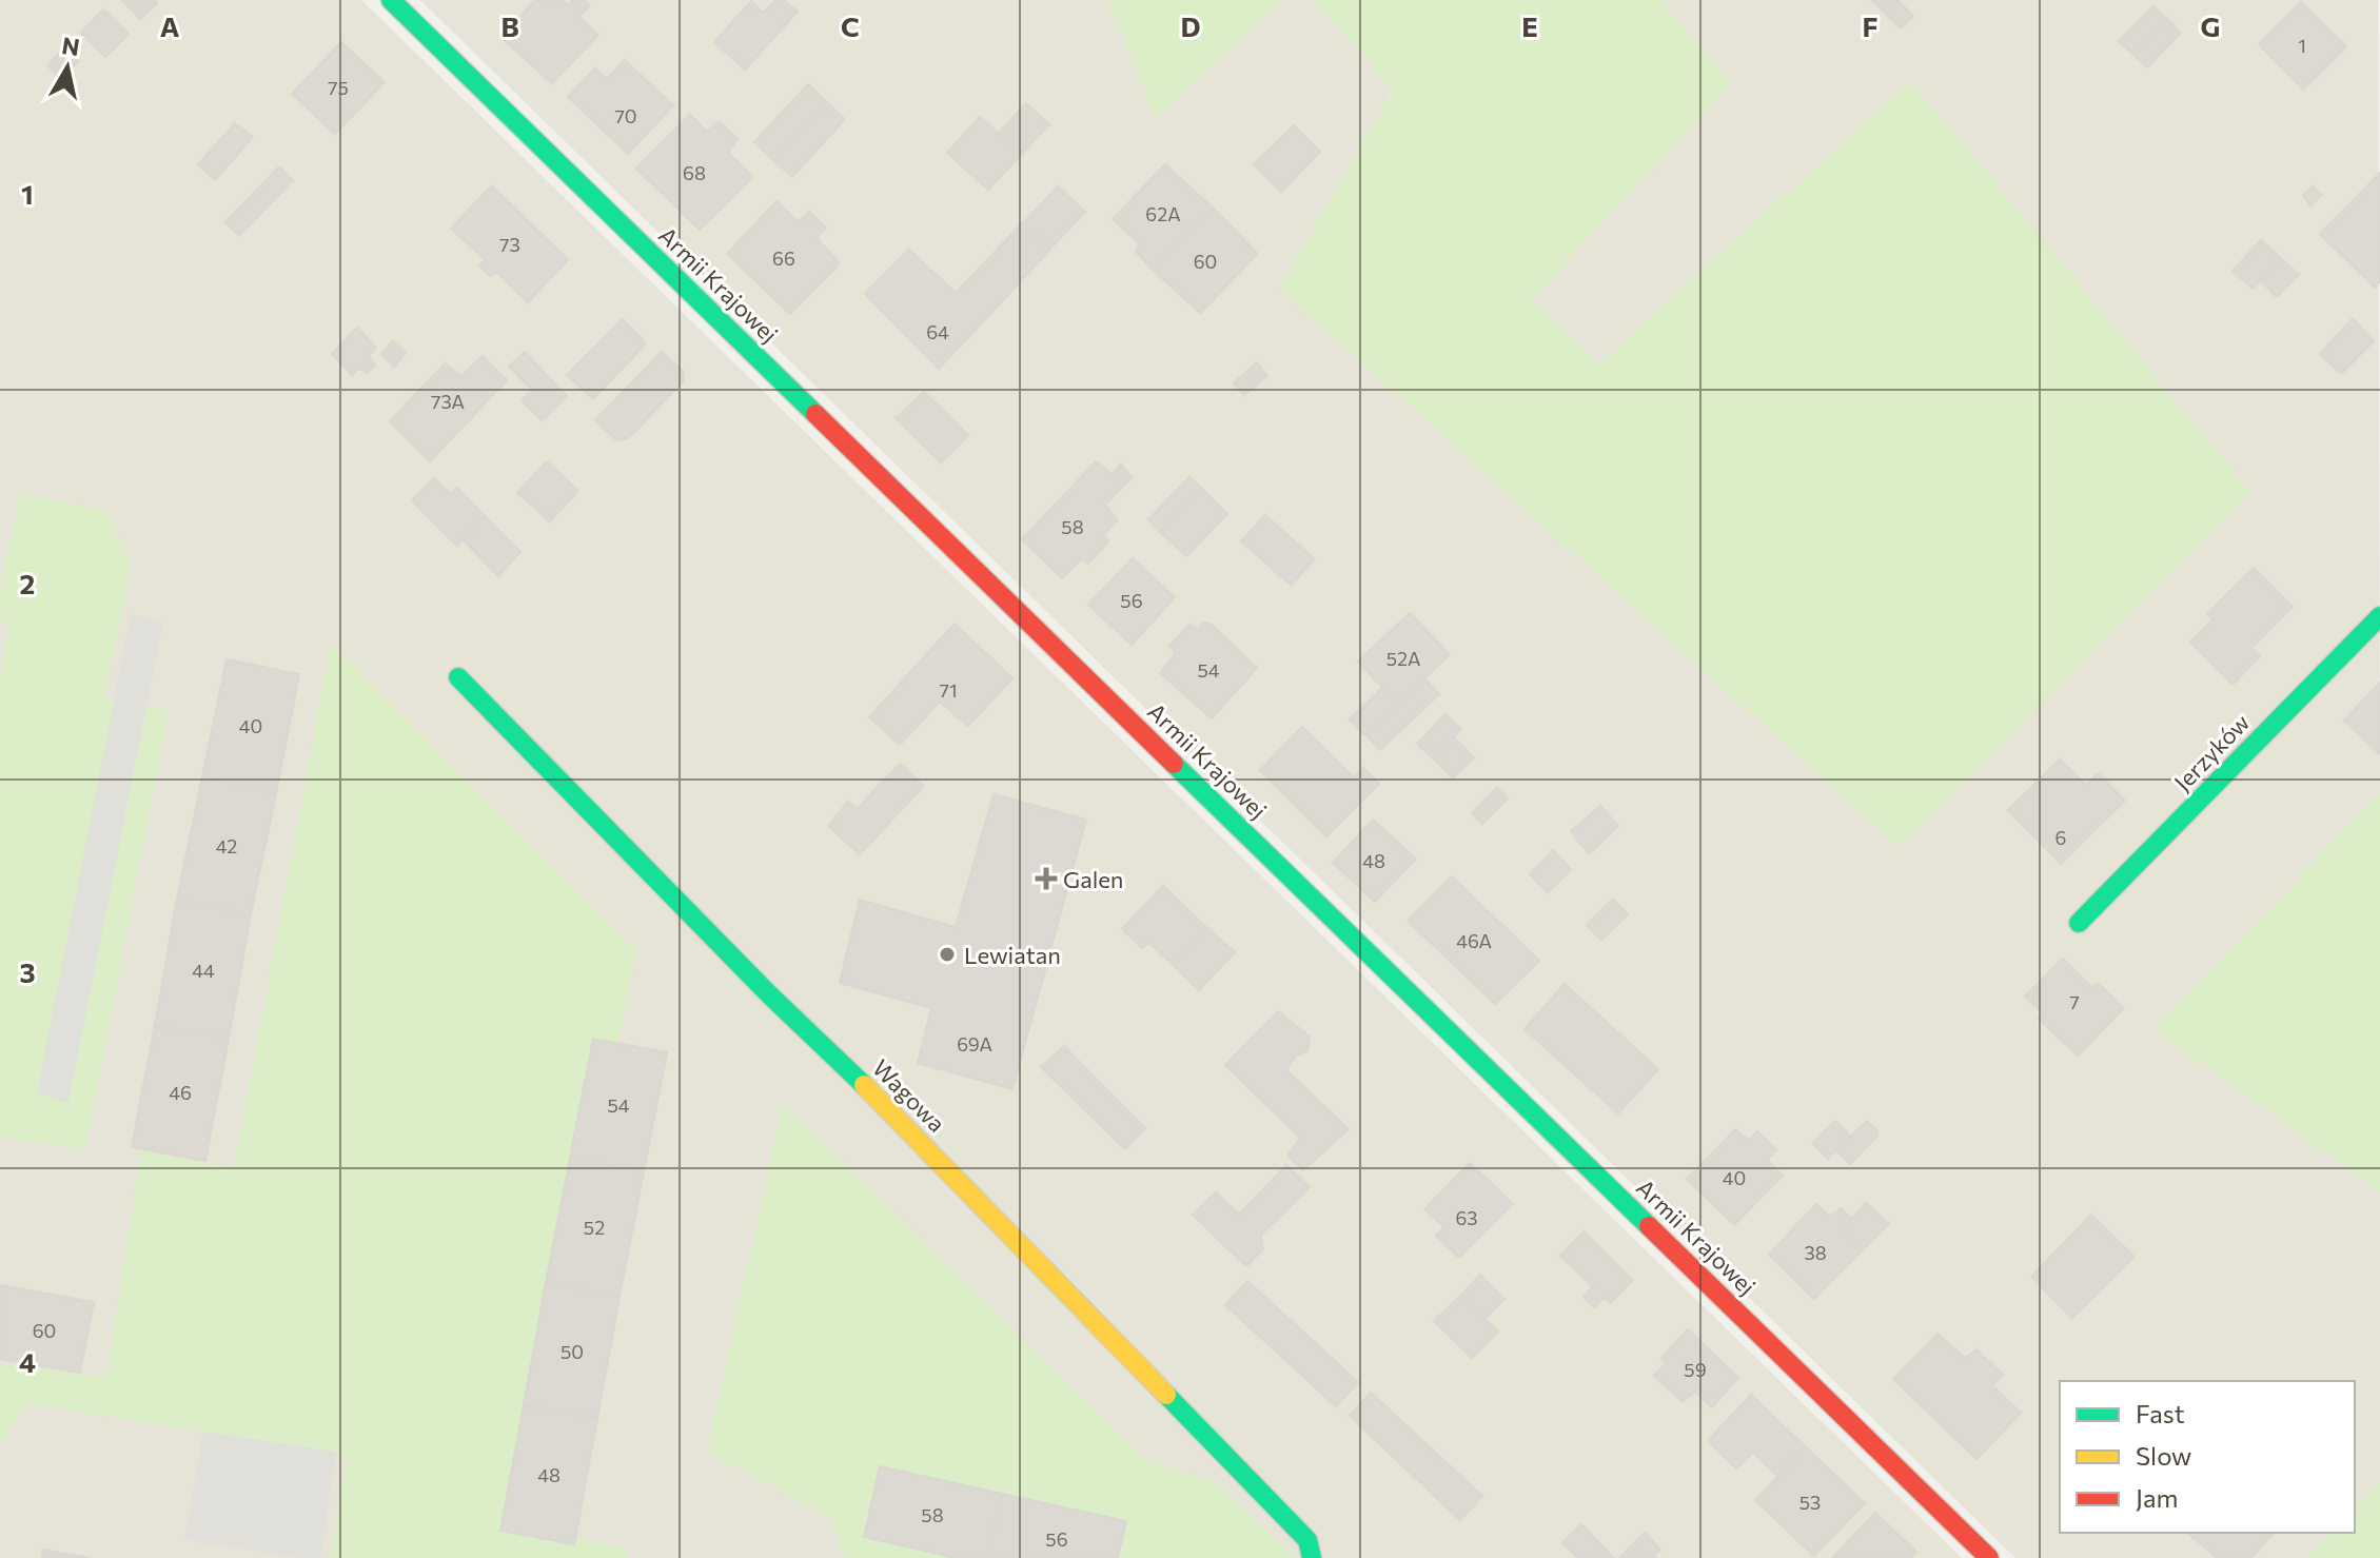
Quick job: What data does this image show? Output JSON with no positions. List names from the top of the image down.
{
  "streets": {
    "street": ["Armii Krajowej", "Jerzyków", "Wagowa"]
  },
  "places": {
    "health": ["Galen"],
    "other": ["Lewiatan"]
  },
  "house_numbers": [
    "1",
    "75",
    "70",
    "68",
    "62A",
    "73",
    "66",
    "60",
    "64",
    "73A",
    "58",
    "56",
    "52A",
    "54",
    "71",
    "40",
    "6",
    "42",
    "48",
    "46A",
    "44",
    "7",
    "69A",
    "46",
    "54",
    "40",
    "63",
    "52",
    "38",
    "60",
    "50",
    "59",
    "48",
    "53",
    "58",
    "56"
  ],
  "legend": ["Fast", "Slow", "Jam"],
  "north": "top",
  "grid": {
    "columns": [
      "A",
      "B",
      "C",
      "D",
      "E",
      "F",
      "G"
    ],
    "rows": [
      "1",
      "2",
      "3",
      "4"
    ]
  }
}
